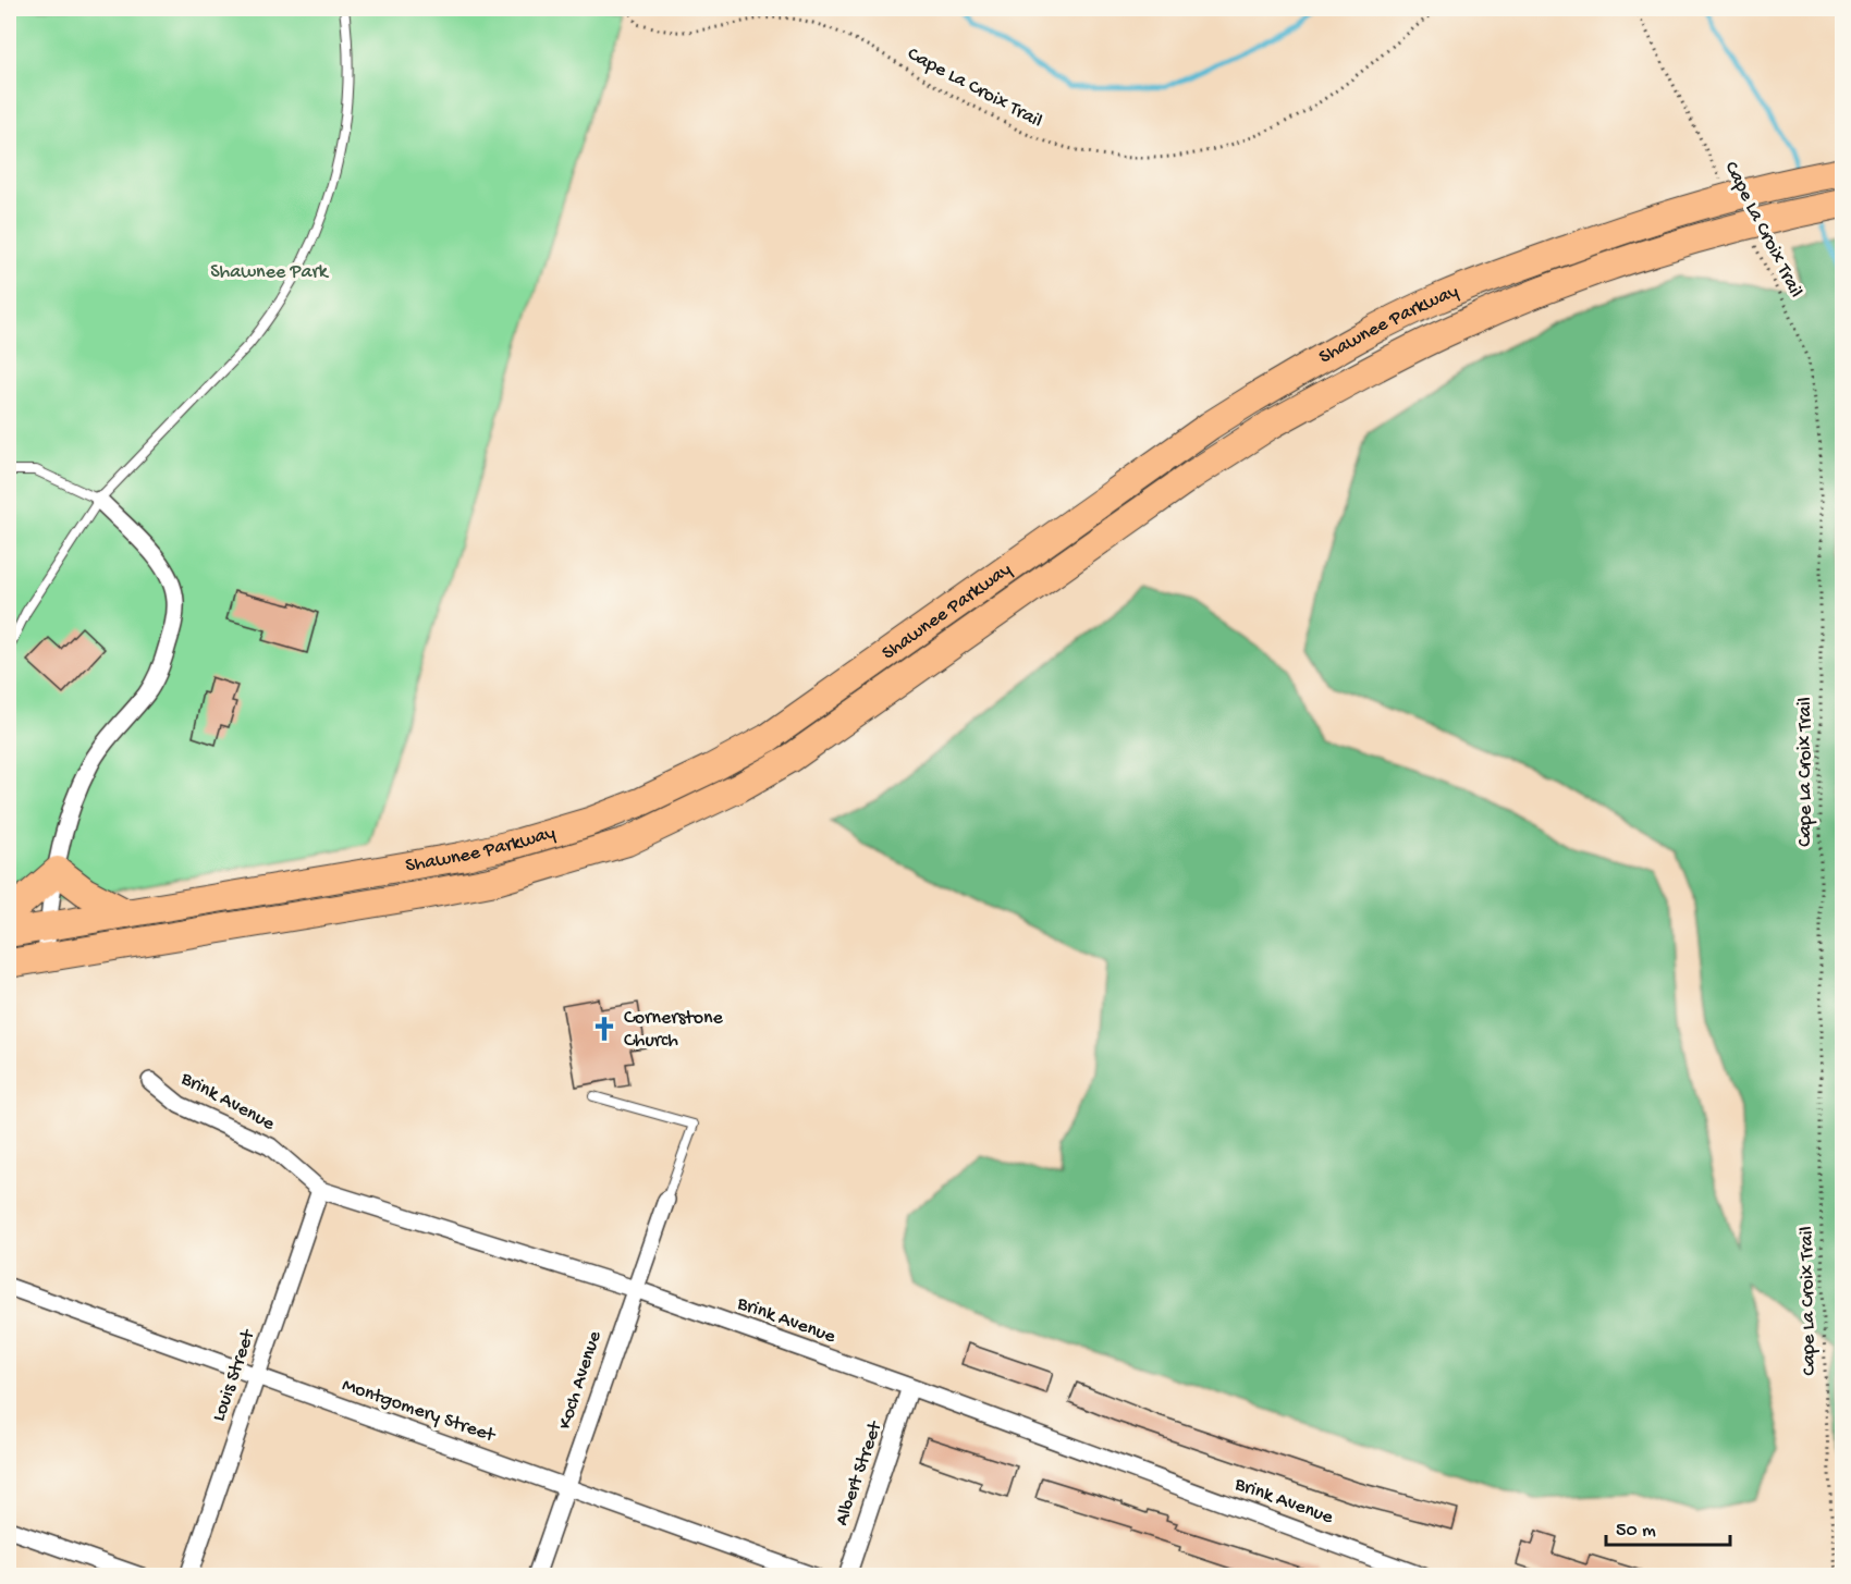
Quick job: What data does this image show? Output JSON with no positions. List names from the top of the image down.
{
  "streets": {
    "highway": ["Shawnee Parkway"],
    "street": [
      "Brink Avenue",
      "Louis Street",
      "Koch Avenue",
      "Montgomery Street",
      "Albert Street"
    ],
    "path": ["Cape La Croix Trail"]
  },
  "crossings": [
    ["Brink Avenue", "Louis Street"],
    ["Brink Avenue", "Koch Avenue"],
    ["Brink Avenue", "Albert Street"],
    ["Louis Street", "Montgomery Street"],
    ["Koch Avenue", "Montgomery Street"]
  ],
  "parks": ["Shawnee Park"],
  "places": {
    "church": ["Cornerstone Church"]
  },
  "scale_bar": "50 m"
}
